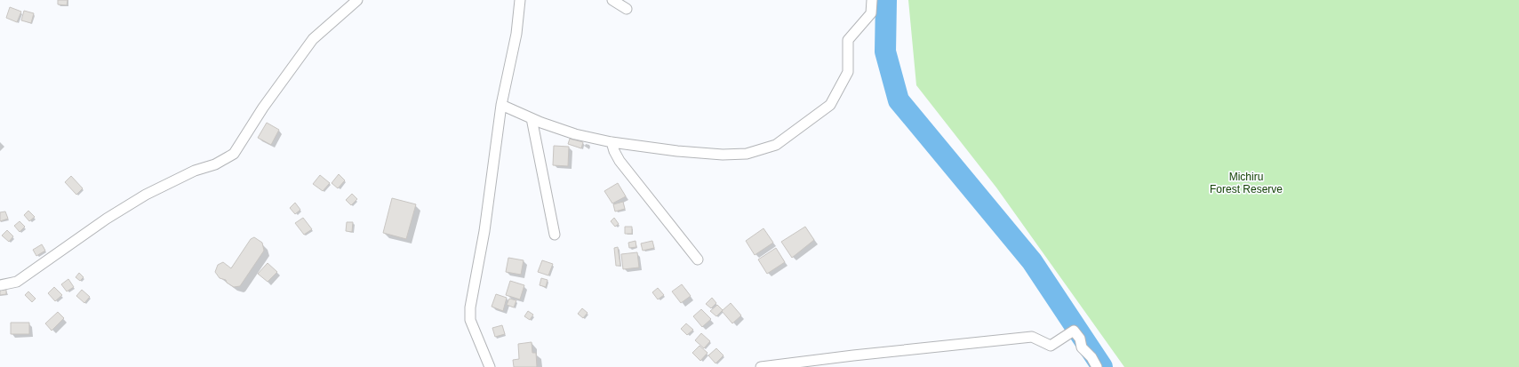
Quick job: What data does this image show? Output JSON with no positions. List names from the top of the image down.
{
  "parks": ["Michiru Forest Reserve"]
}
